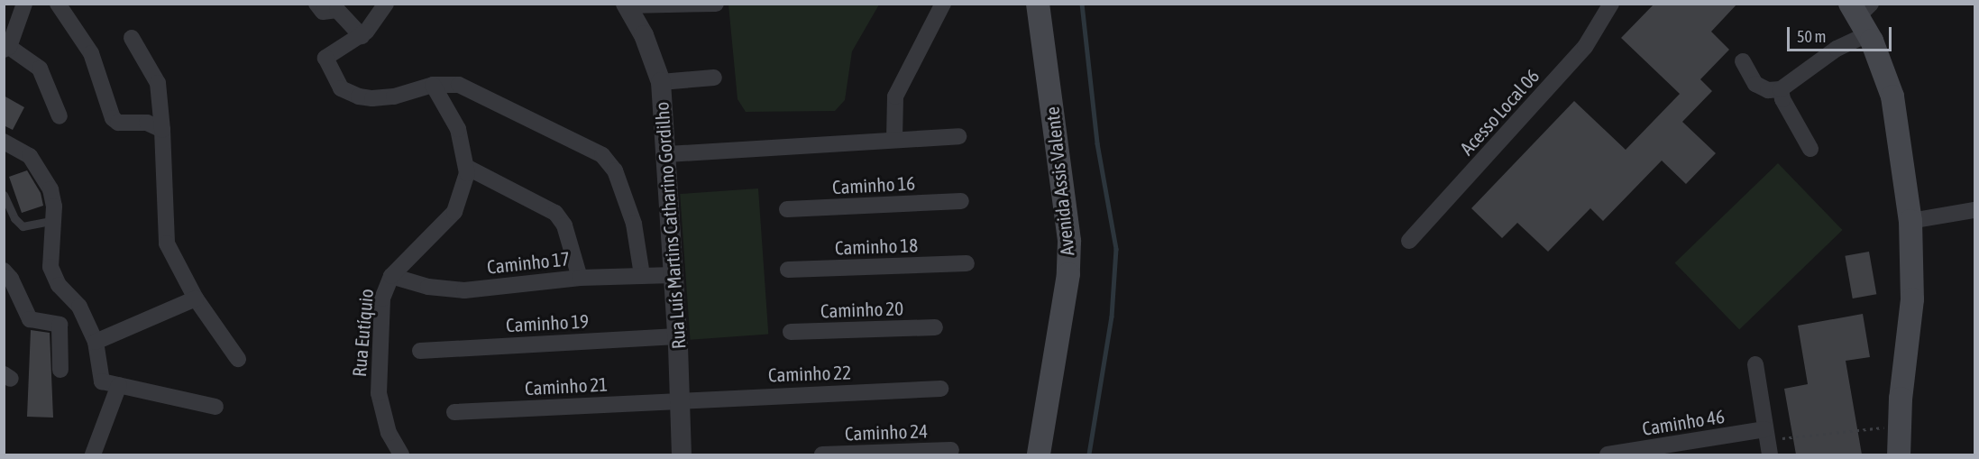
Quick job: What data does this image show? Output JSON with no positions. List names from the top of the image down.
{
  "streets": {
    "main road": ["Avenida Assis Valente"],
    "street": [
      "Acesso Local 06",
      "Caminho 16",
      "Rua Luís Martins Catharino Gordilho",
      "Caminho 18",
      "Caminho 17",
      "Caminho 20",
      "Caminho 19",
      "Rua Eutíquio",
      "Caminho 22",
      "Caminho 21",
      "Caminho 46",
      "Caminho 24"
    ]
  },
  "crossings": [
    ["Rua Luís Martins Catharino Gordilho", "Caminho 17"],
    ["Rua Luís Martins Catharino Gordilho", "Caminho 19"],
    ["Rua Luís Martins Catharino Gordilho", "Caminho 22"],
    ["Rua Luís Martins Catharino Gordilho", "Caminho 21"],
    ["Caminho 17", "Rua Eutíquio"],
    ["Caminho 22", "Caminho 21"]
  ],
  "scale_bar": "50 m"
}
